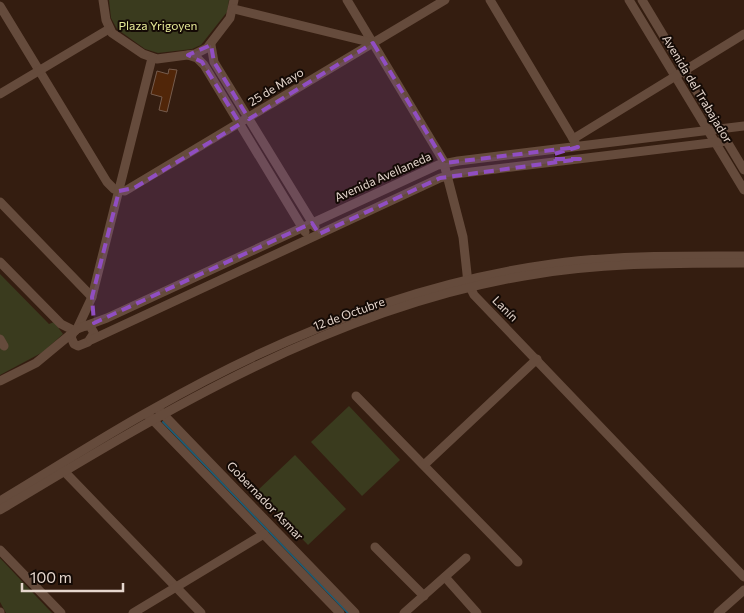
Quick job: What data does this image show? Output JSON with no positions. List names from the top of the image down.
{
  "streets": {
    "street": [
      "25 de Mayo",
      "Avenida del Trabajador",
      "Avenida Avellaneda",
      "Lanín",
      "12 de Octubre",
      "Gobernador Asmar"
    ]
  },
  "crossings": [
    ["Avenida del Trabajador", "Avenida Avellaneda"],
    ["Lanín", "12 de Octubre"],
    ["12 de Octubre", "Gobernador Asmar"]
  ],
  "parks": ["Plaza Yrigoyen"],
  "scale_bar": "100 m"
}
